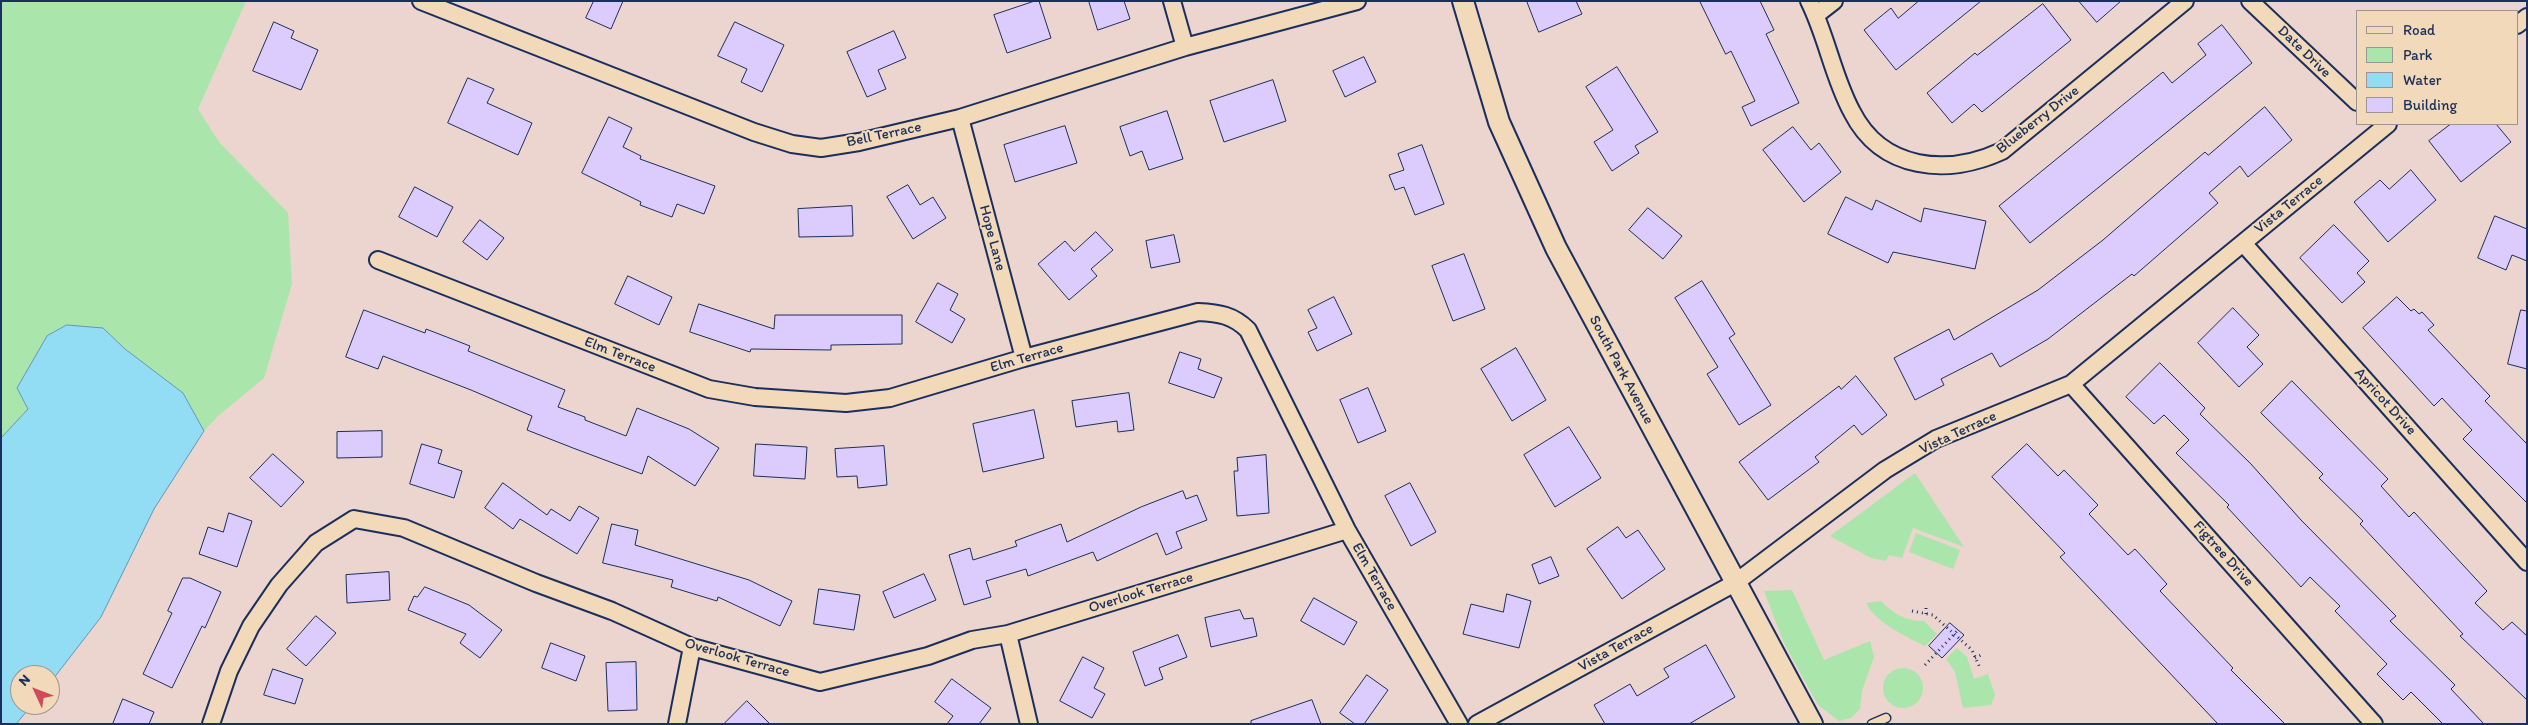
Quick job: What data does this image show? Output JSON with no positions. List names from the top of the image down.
{
  "streets": {
    "street": [
      "Date Drive",
      "Blueberry Drive",
      "Bell Terrace",
      "Vista Terrace",
      "Hope Lane",
      "Elm Terrace",
      "South Park Avenue",
      "Apricot Drive",
      "Figtree Drive",
      "Overlook Terrace"
    ]
  },
  "crossings": [
    ["Bell Terrace", "Hope Lane"],
    ["Vista Terrace", "South Park Avenue"],
    ["Vista Terrace", "Apricot Drive"],
    ["Vista Terrace", "Figtree Drive"],
    ["Hope Lane", "Elm Terrace"],
    ["Elm Terrace", "Overlook Terrace"]
  ],
  "legend": [
    "Road",
    "Park",
    "Water",
    "Building"
  ],
  "north": "top left"
}
